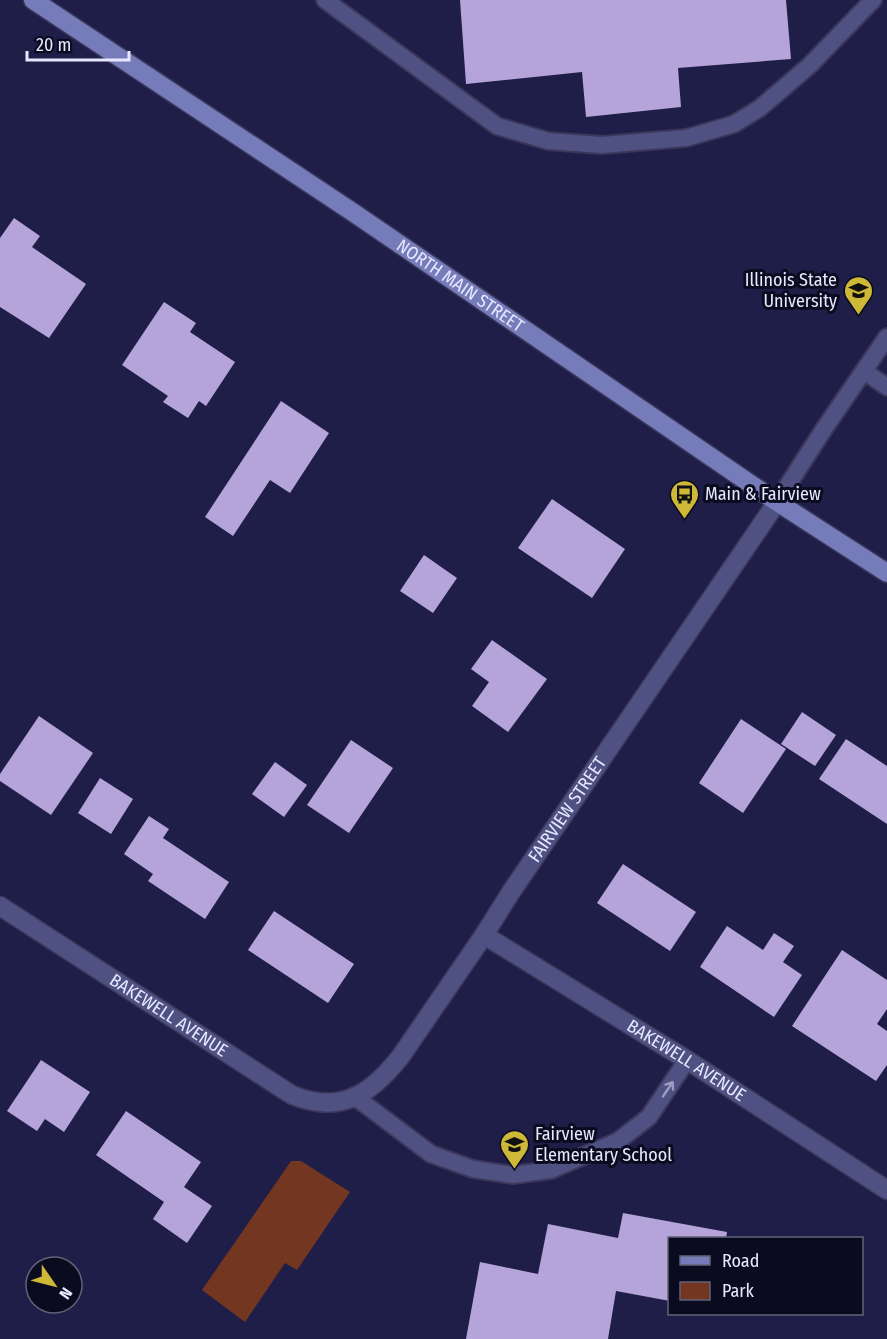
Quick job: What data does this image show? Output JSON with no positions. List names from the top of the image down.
{
  "streets": {
    "main road": ["NORTH MAIN STREET"],
    "street": ["FAIRVIEW STREET", "BAKEWELL AVENUE"]
  },
  "crossings": [
    ["NORTH MAIN STREET", "FAIRVIEW STREET"],
    ["FAIRVIEW STREET", "BAKEWELL AVENUE"]
  ],
  "places": {
    "school or university": ["Illinois State University", "Fairview Elementary School"],
    "bus stop": ["Main & Fairview"]
  },
  "legend": ["Road", "Park"],
  "scale_bar": "20 m",
  "north": "bottom right"
}
